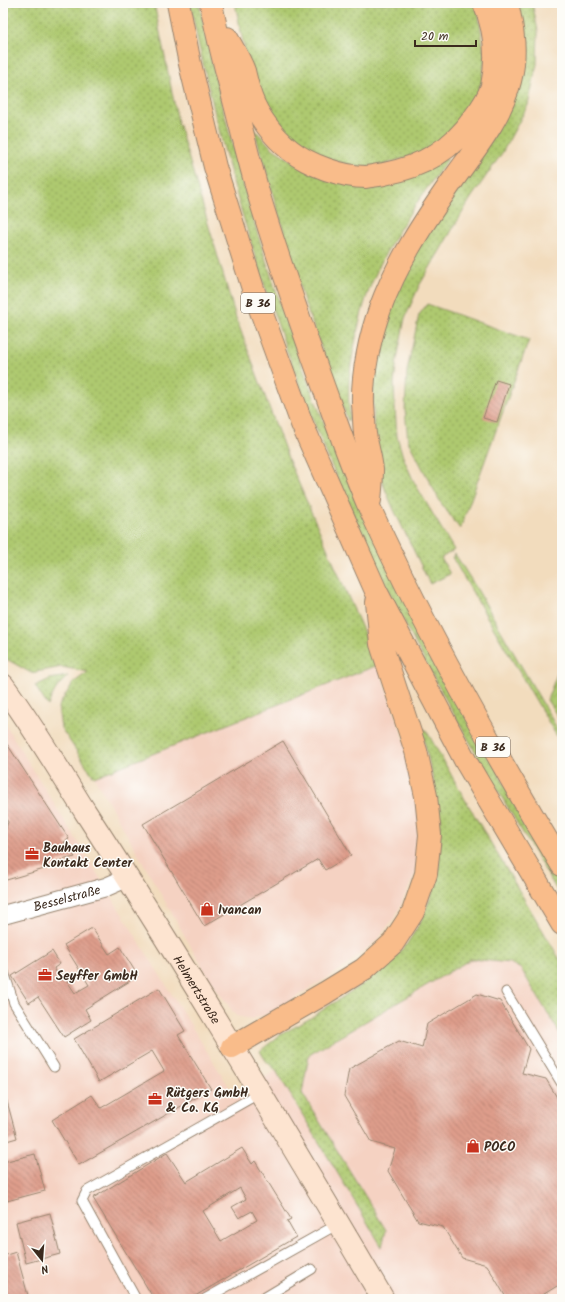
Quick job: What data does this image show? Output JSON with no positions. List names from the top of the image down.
{
  "streets": {
    "highway": ["B 36"],
    "street": ["Besselstraße", "Helmertstraße"]
  },
  "crossings": [
    ["Besselstraße", "Helmertstraße"]
  ],
  "places": {
    "office": ["Bauhaus Kontakt Center", "Seyffer GmbH", "Rütgers GmbH & Co. KG"],
    "shop": ["Ivancan", "POCO"]
  },
  "scale_bar": "20 m",
  "north": "bottom"
}
